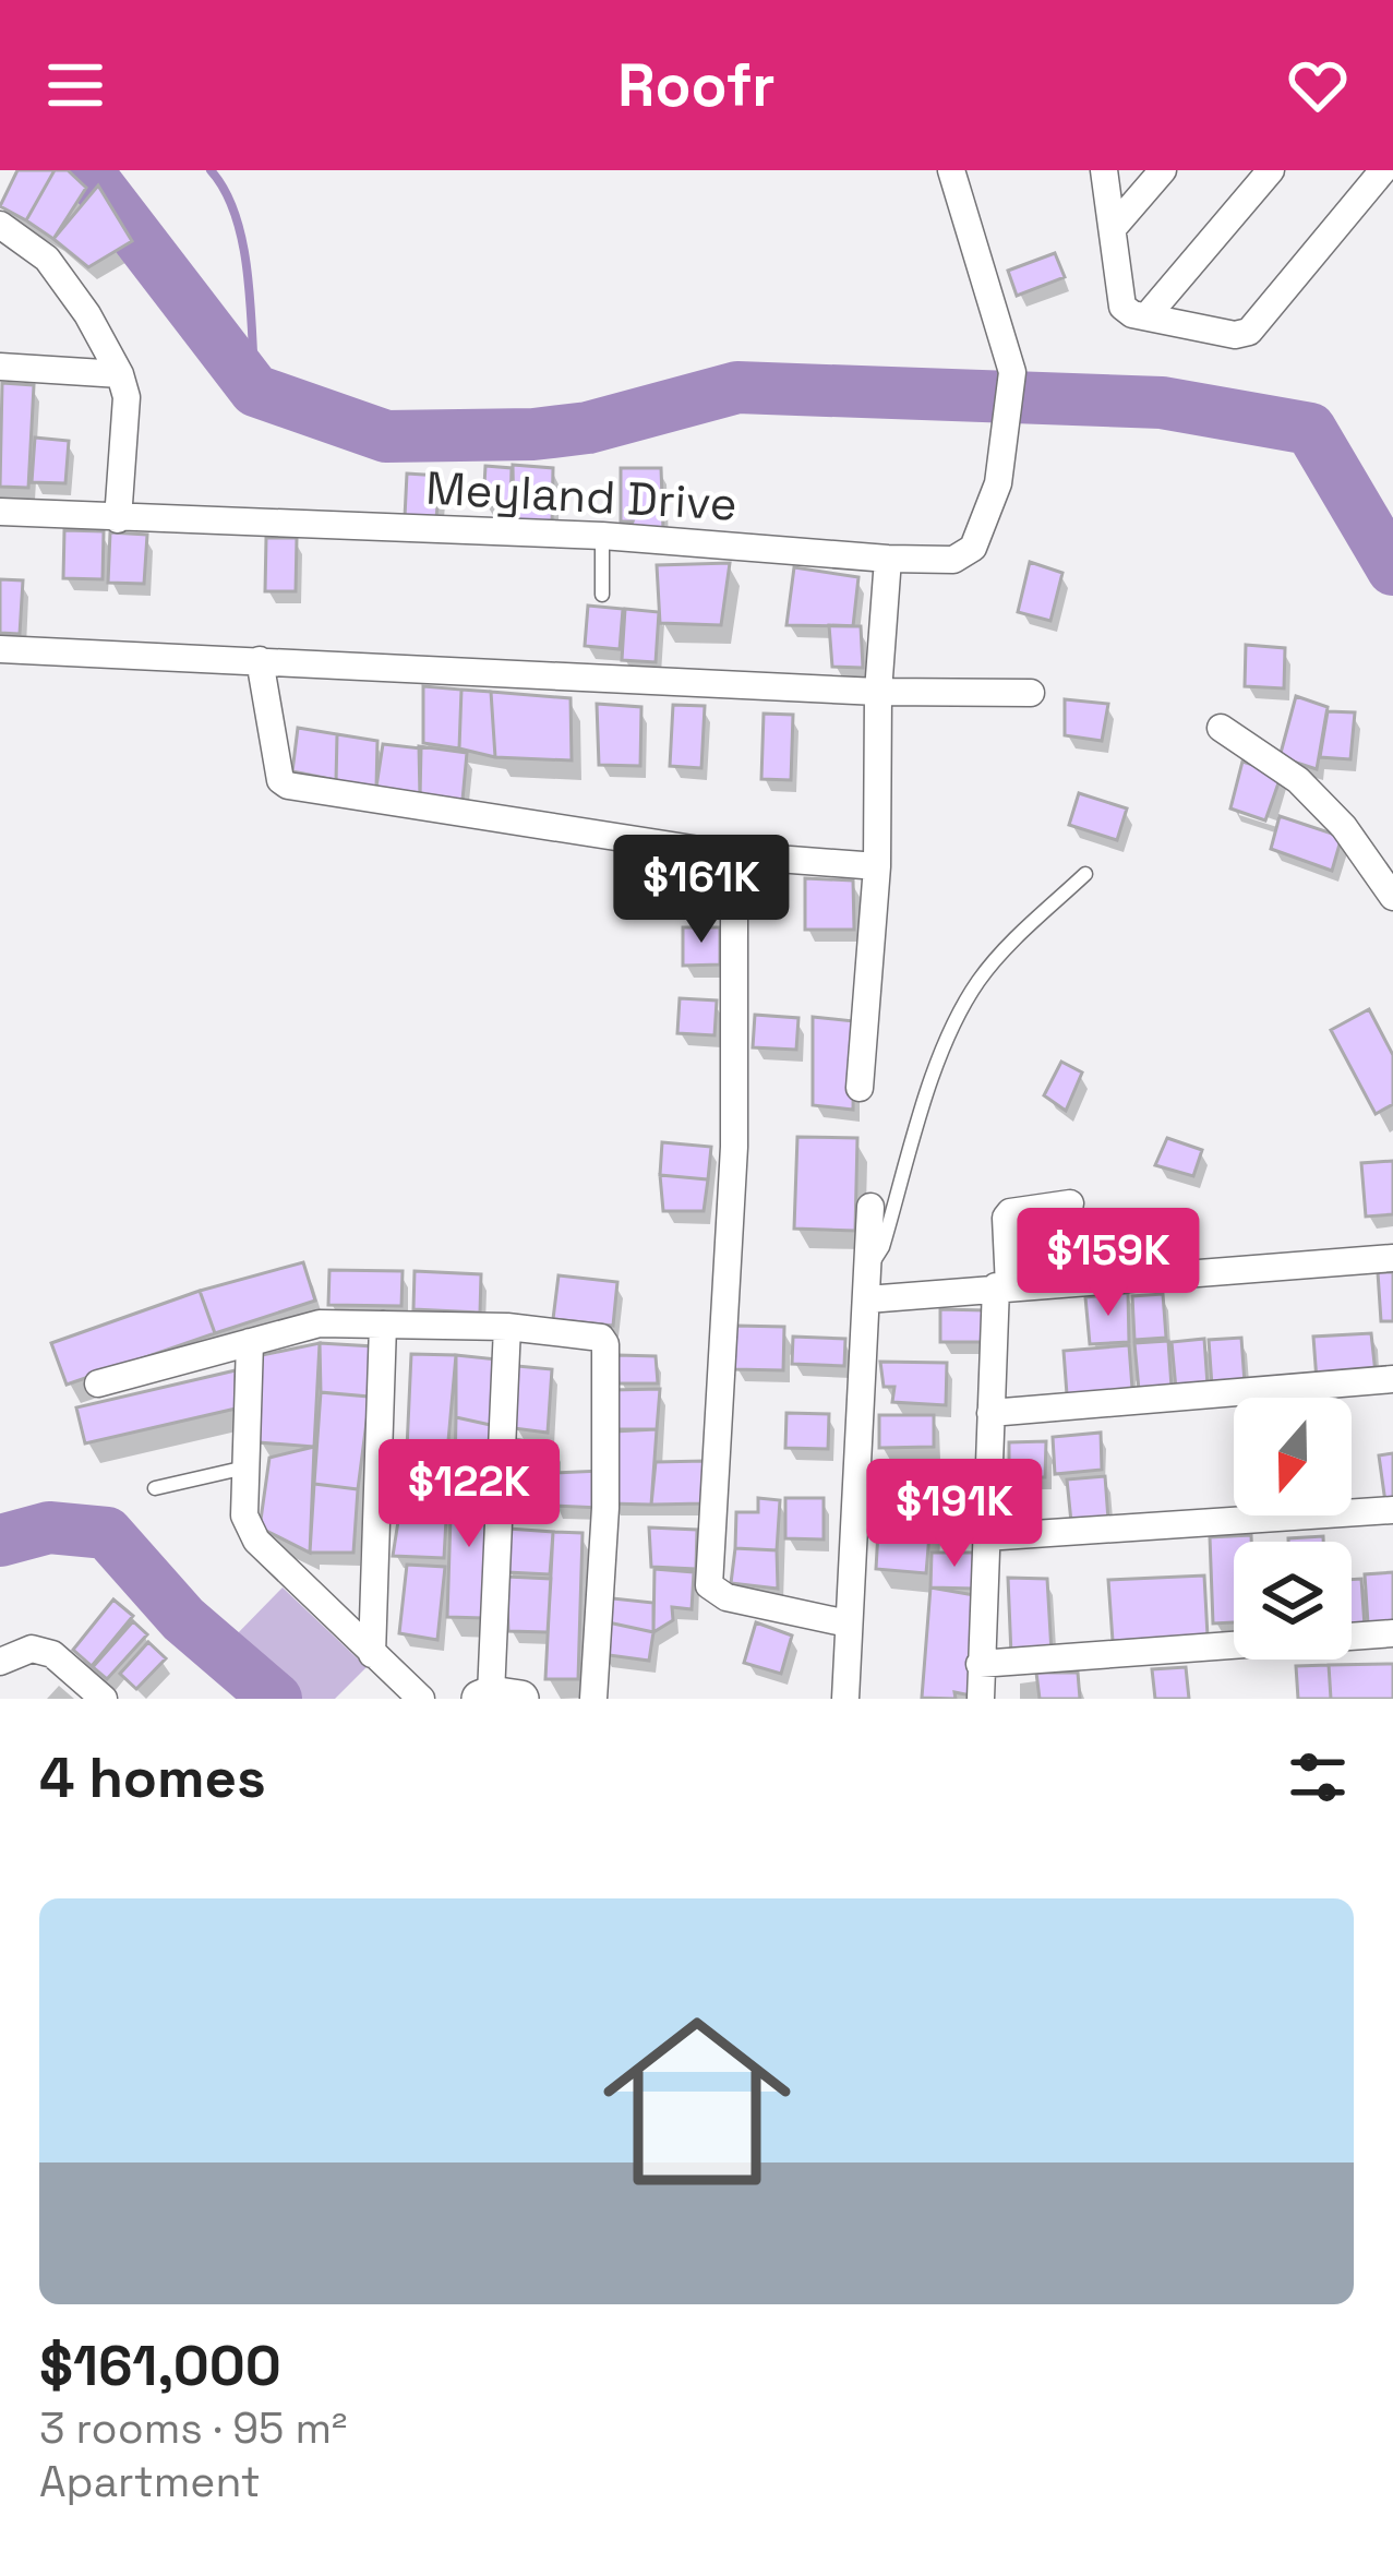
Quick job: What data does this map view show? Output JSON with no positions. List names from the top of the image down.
{
  "streets": {
    "street": ["Meyland Drive"]
  },
  "north": "bottom",
  "page": {
    "header": "Roofr",
    "price": [
      "$161K",
      "$159K",
      "$122K",
      "$191K"
    ],
    "heading": "4 homes",
    "list": [
      {
        "name": "$161,000",
        "note": "3 rooms · 95 m² · Apartment"
      }
    ]
  }
}
